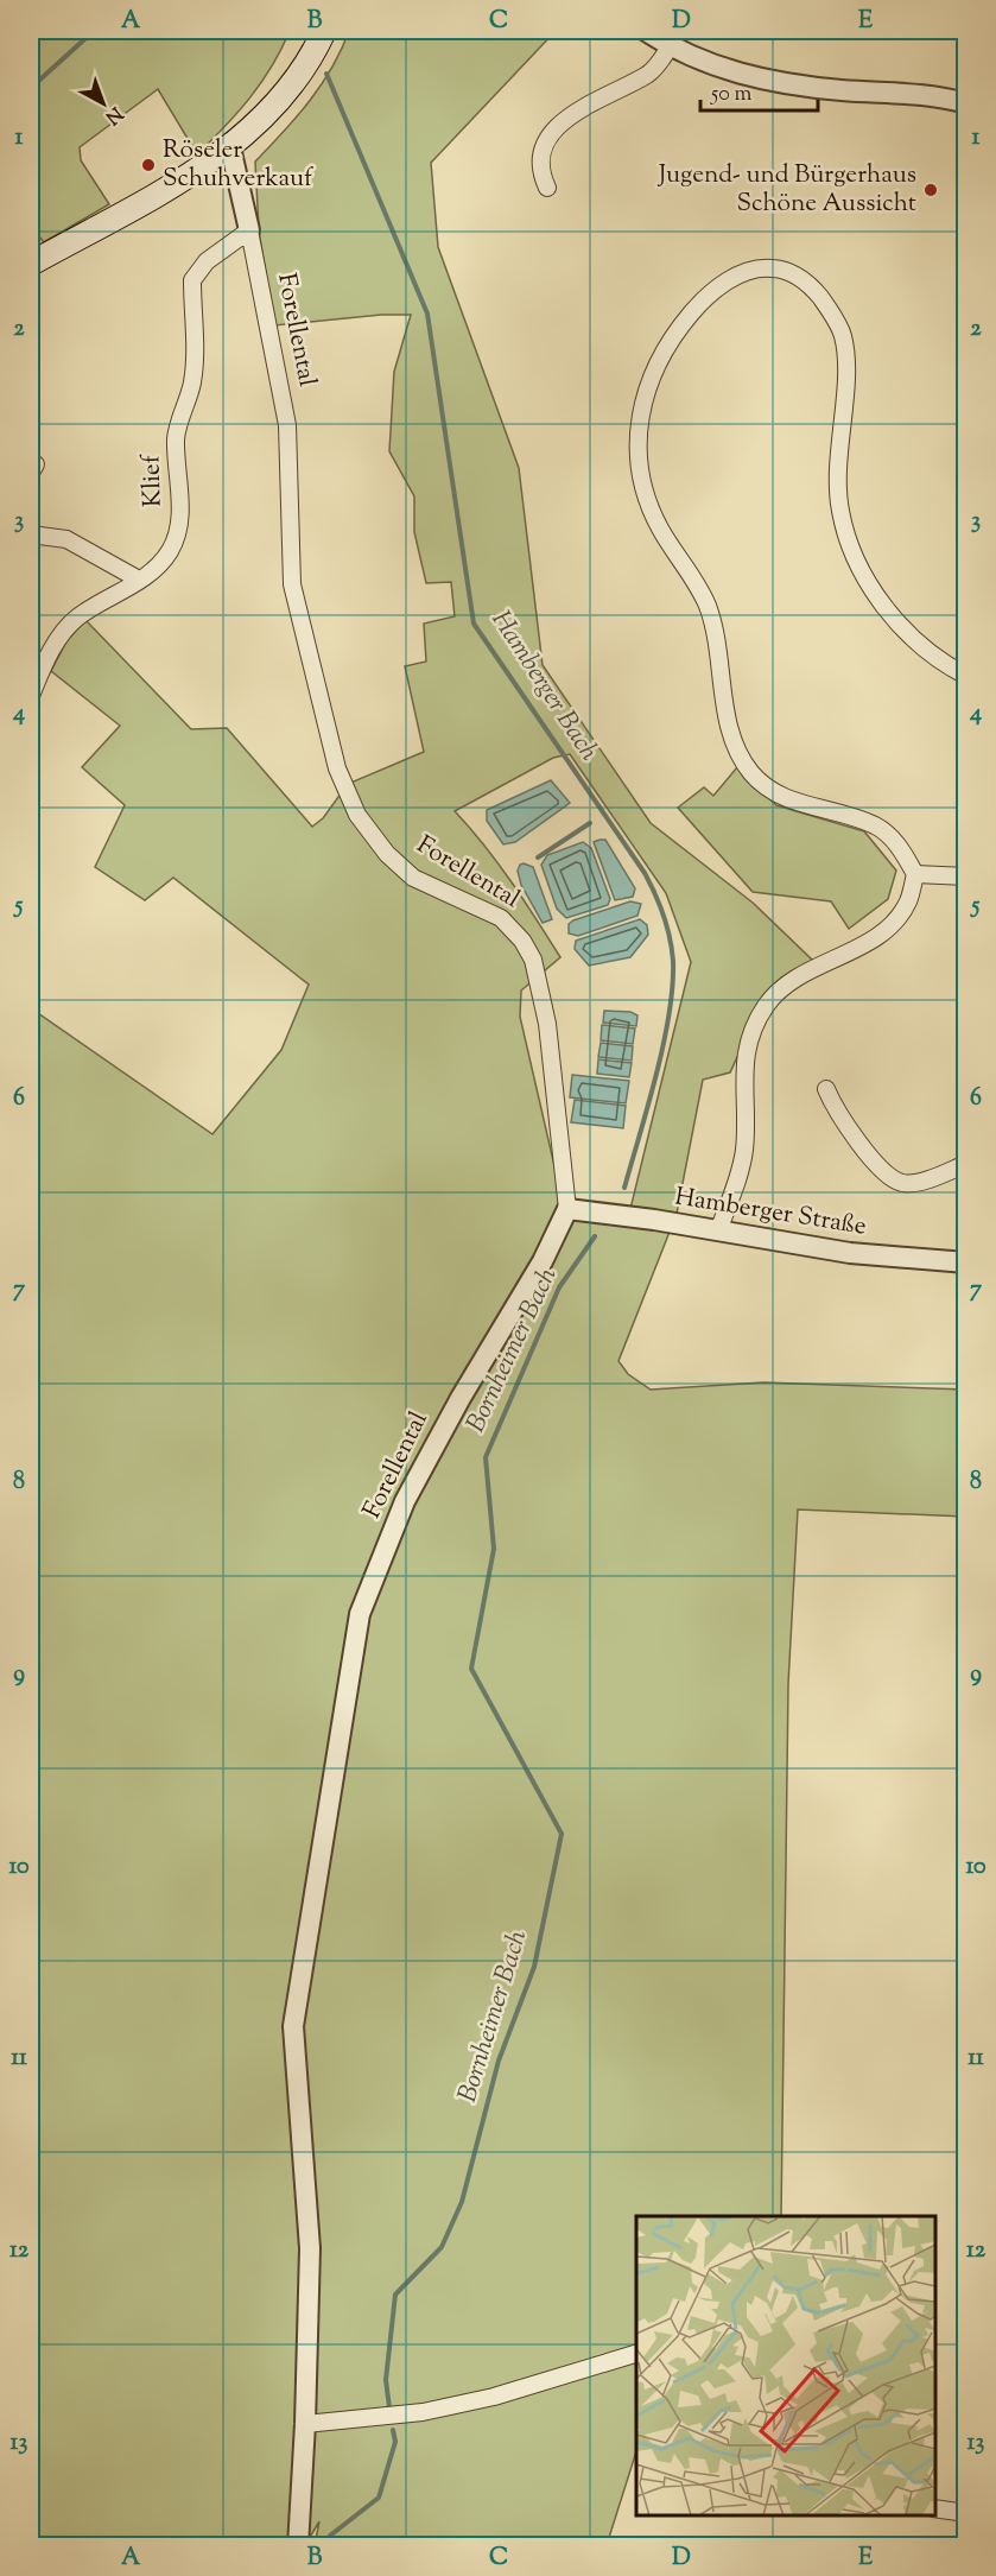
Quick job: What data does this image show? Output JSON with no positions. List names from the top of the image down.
{
  "streets": {
    "street": ["Forellental", "Klief", "Hamberger Straße"]
  },
  "crossings": [
    ["Forellental", "Klief"],
    ["Forellental", "Hamberger Straße"]
  ],
  "water": ["Hamberger Bach", "Bornheimer Bach"],
  "places": ["Röseler Schuhverkauf", "Jugend- und Bürgerhaus Schöne Aussicht"],
  "scale_bar": "50 m",
  "north": "bottom right",
  "grid": {
    "columns": [
      "A",
      "B",
      "C",
      "D",
      "E"
    ],
    "rows": [
      "1",
      "2",
      "3",
      "4",
      "5",
      "6",
      "7",
      "8",
      "9",
      "10",
      "11",
      "12",
      "13"
    ]
  }
}
